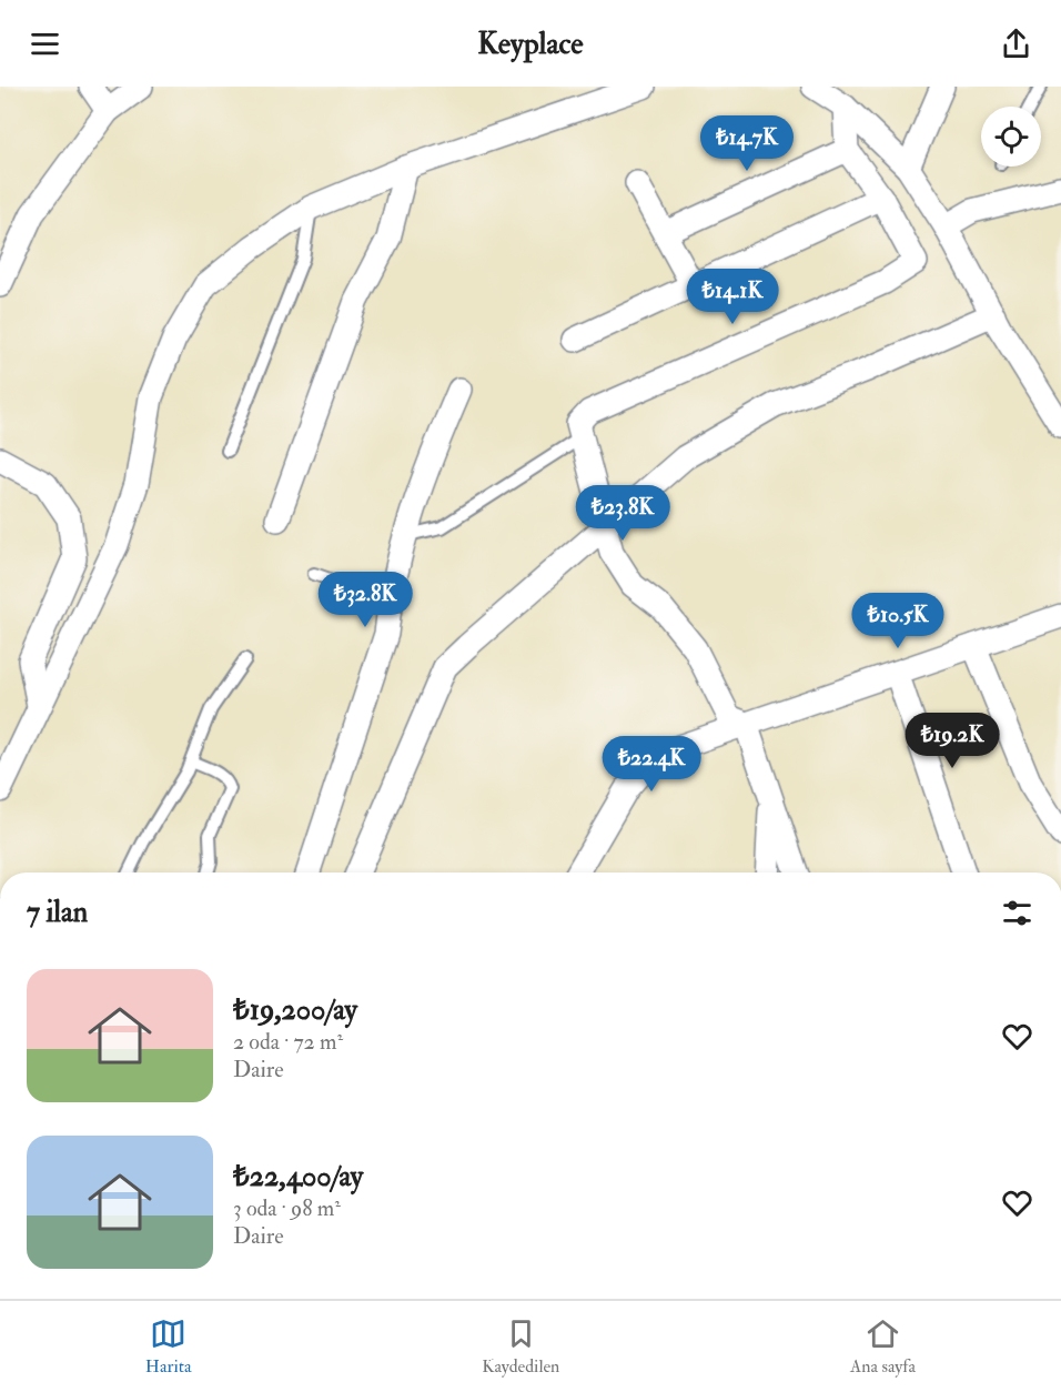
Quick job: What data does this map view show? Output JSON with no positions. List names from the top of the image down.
{
  "page": {
    "header": "Keyplace",
    "price": [
      "₺14.7K",
      "₺14.1K",
      "₺23.8K",
      "₺32.8K",
      "₺10.5K",
      "₺19.2K",
      "₺22.4K"
    ],
    "heading": "7 ilan",
    "list": [
      {
        "name": "₺19,200/ay",
        "note": "2 oda · 72 m² · Daire"
      },
      {
        "name": "₺22,400/ay",
        "note": "3 oda · 98 m² · Daire"
      }
    ],
    "tabs": ["Harita", "Kaydedilen", "Ana sayfa"]
  }
}
